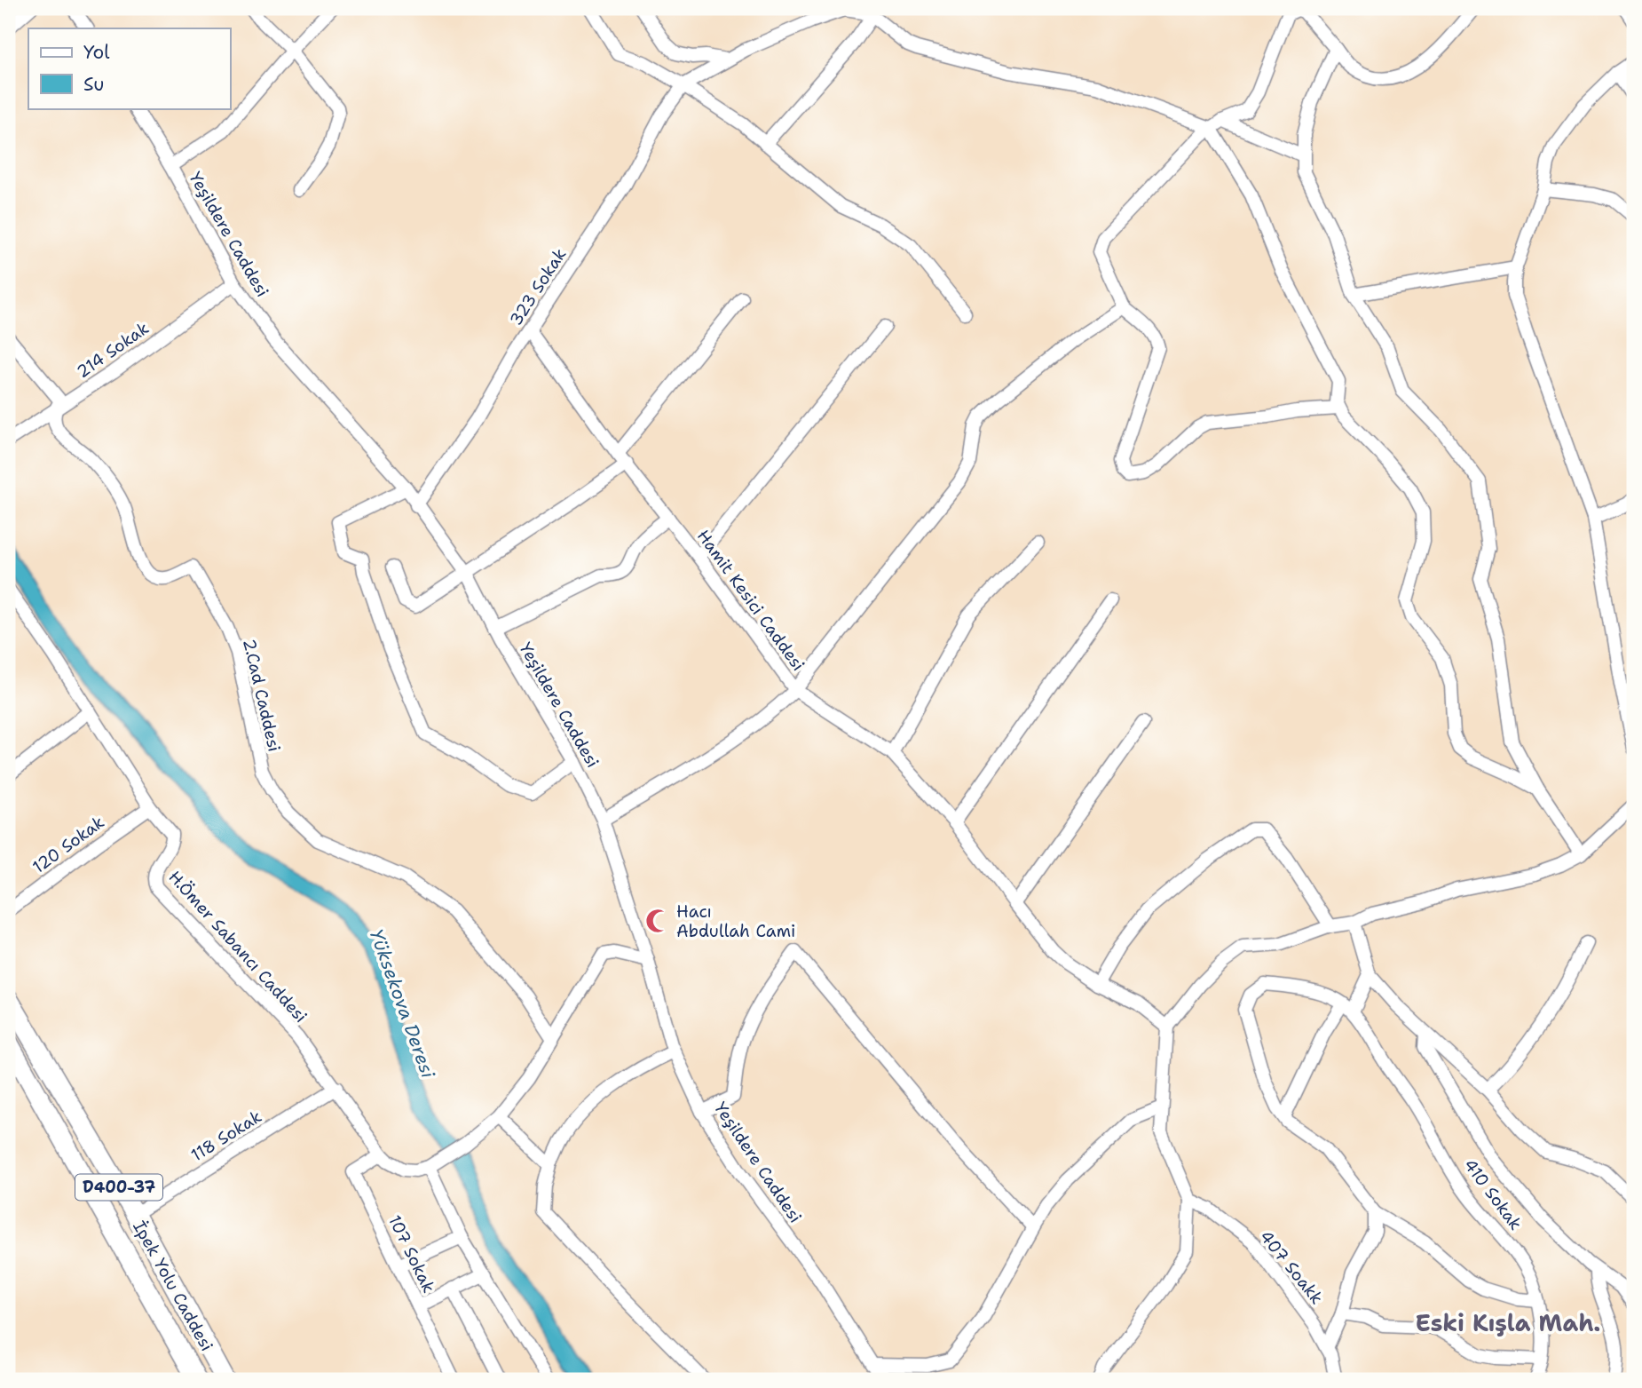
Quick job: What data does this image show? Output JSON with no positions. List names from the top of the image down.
{
  "streets": {
    "highway": ["D400-37", "İpek Yolu Caddesi"],
    "street": [
      "Yeşildere Caddesi",
      "323 Sokak",
      "214 Sokak",
      "Hamit Kesici Caddesi",
      "2.Cad Caddesi",
      "120 Sokak",
      "H.Ömer Sabancı Caddesi",
      "118 Sokak",
      "410 Sokak",
      "107 Sokak",
      "407 Soakk"
    ]
  },
  "crossings": [
    ["Yeşildere Caddesi", "323 Sokak"],
    ["Yeşildere Caddesi", "214 Sokak"],
    ["323 Sokak", "Hamit Kesici Caddesi"],
    ["214 Sokak", "2.Cad Caddesi"],
    ["120 Sokak", "H.Ömer Sabancı Caddesi"],
    ["H.Ömer Sabancı Caddesi", "118 Sokak"],
    ["H.Ömer Sabancı Caddesi", "107 Sokak"],
    ["118 Sokak", "İpek Yolu Caddesi"]
  ],
  "districts": ["Eski Kışla Mah."],
  "water": ["Yüksekova Deresi"],
  "places": {
    "mosque": ["Hacı Abdullah Cami"]
  },
  "legend": ["Yol", "Su"]
}
